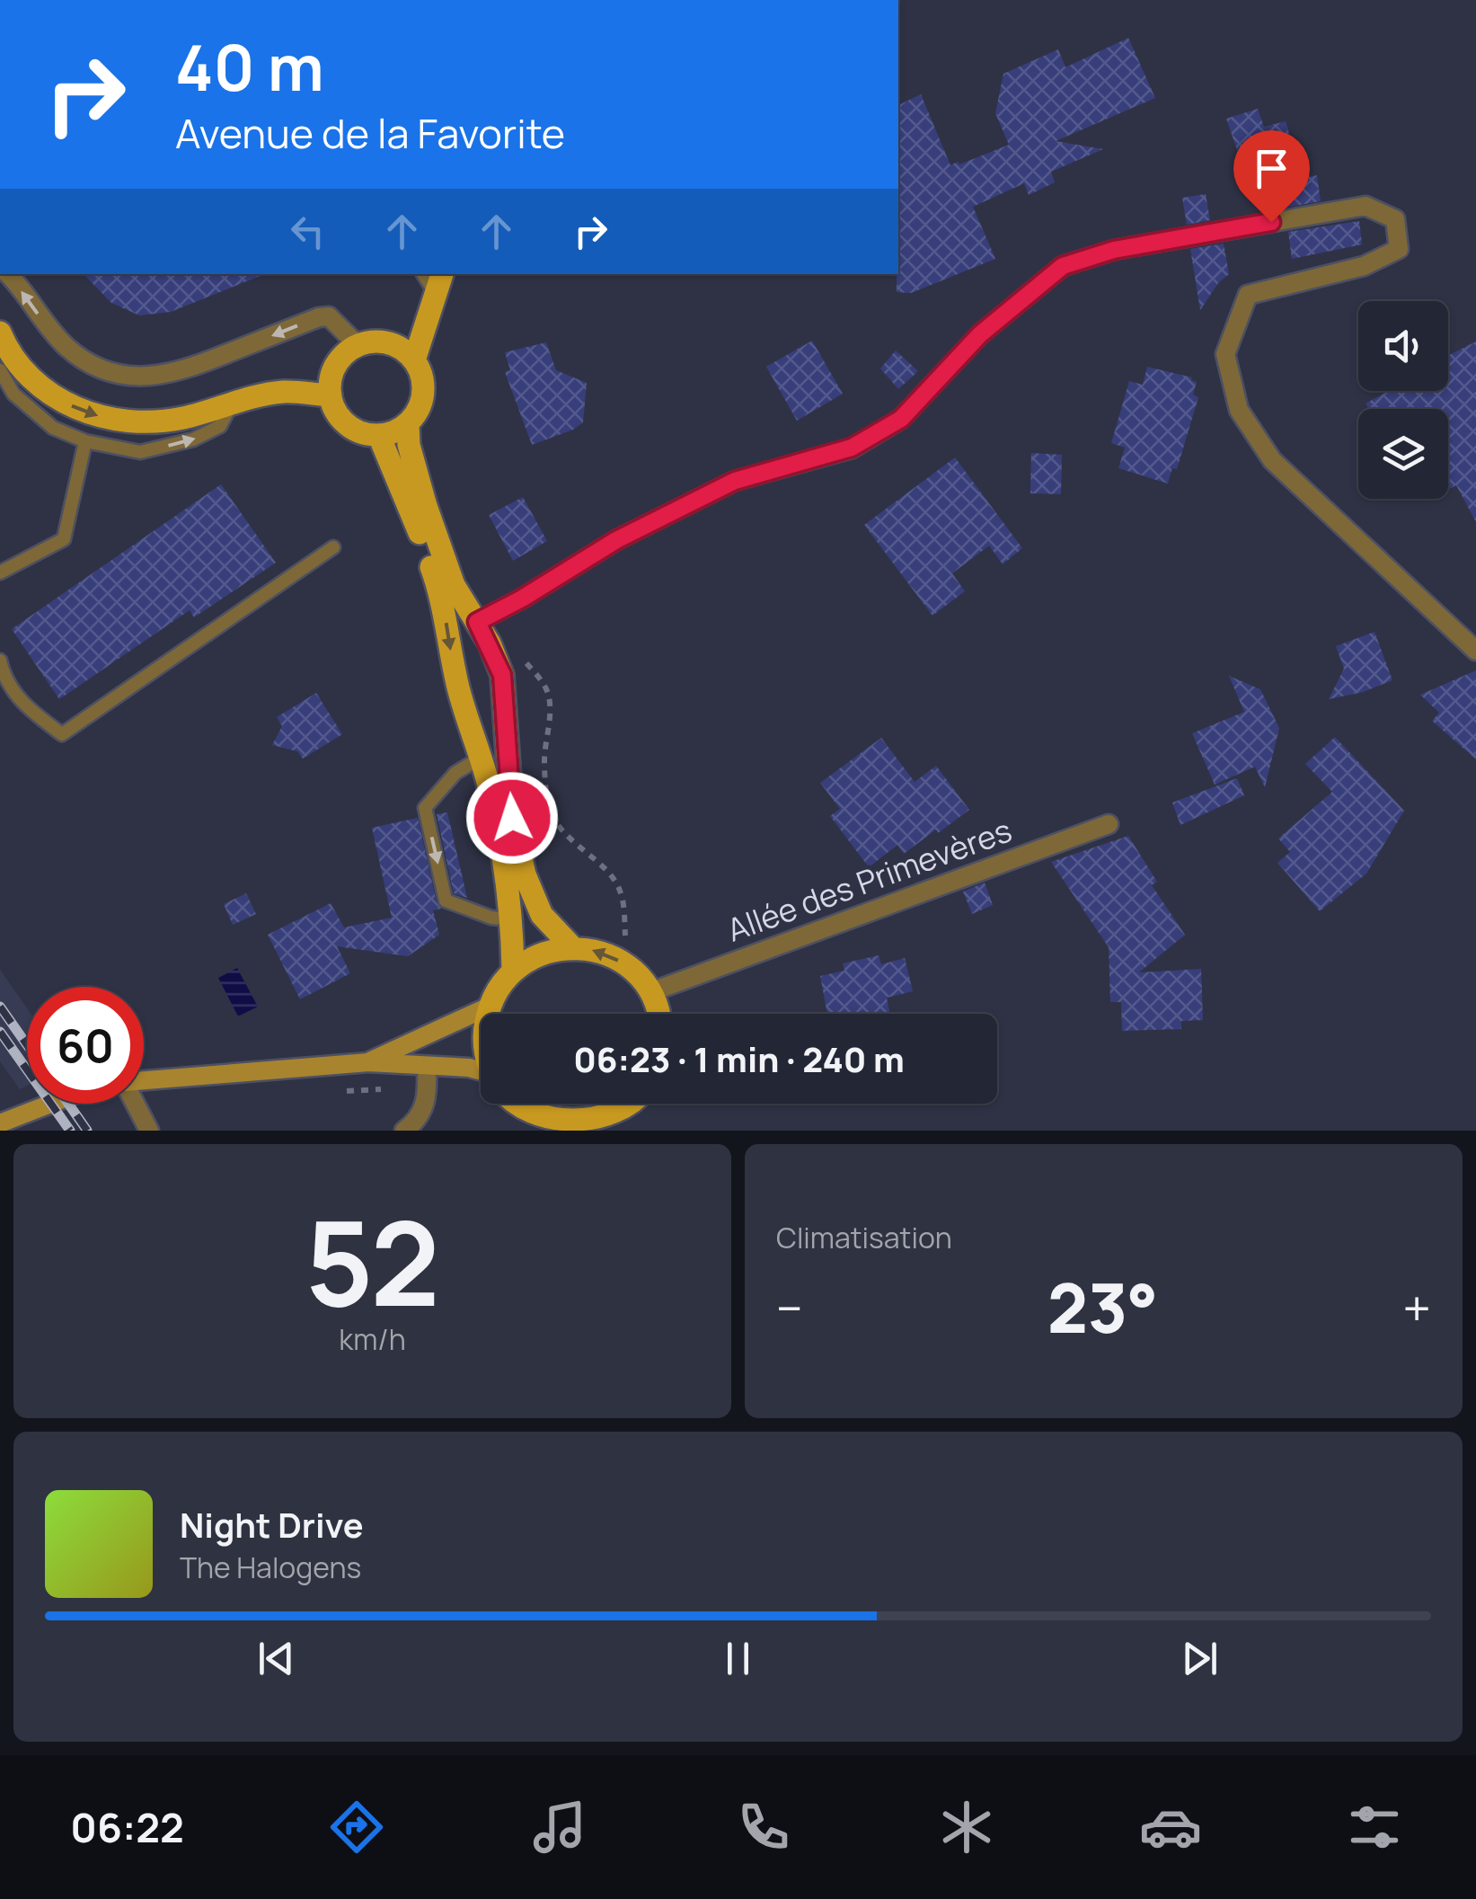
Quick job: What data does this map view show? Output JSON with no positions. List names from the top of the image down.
{
  "streets": {
    "street": ["Allée des Primevères"]
  },
  "page": {
    "turn": ["40 m", "Avenue de la Favorite"],
    "limit": "60",
    "trip": "06:23 · 1 min · 240 m",
    "tile": [
      ["52", "km/h"],
      "Climatisation"
    ],
    "heat": ["−", "23°", "+"],
    "song": ["Night Drive", "The Halogens"],
    "tabs": "06:22"
  }
}
